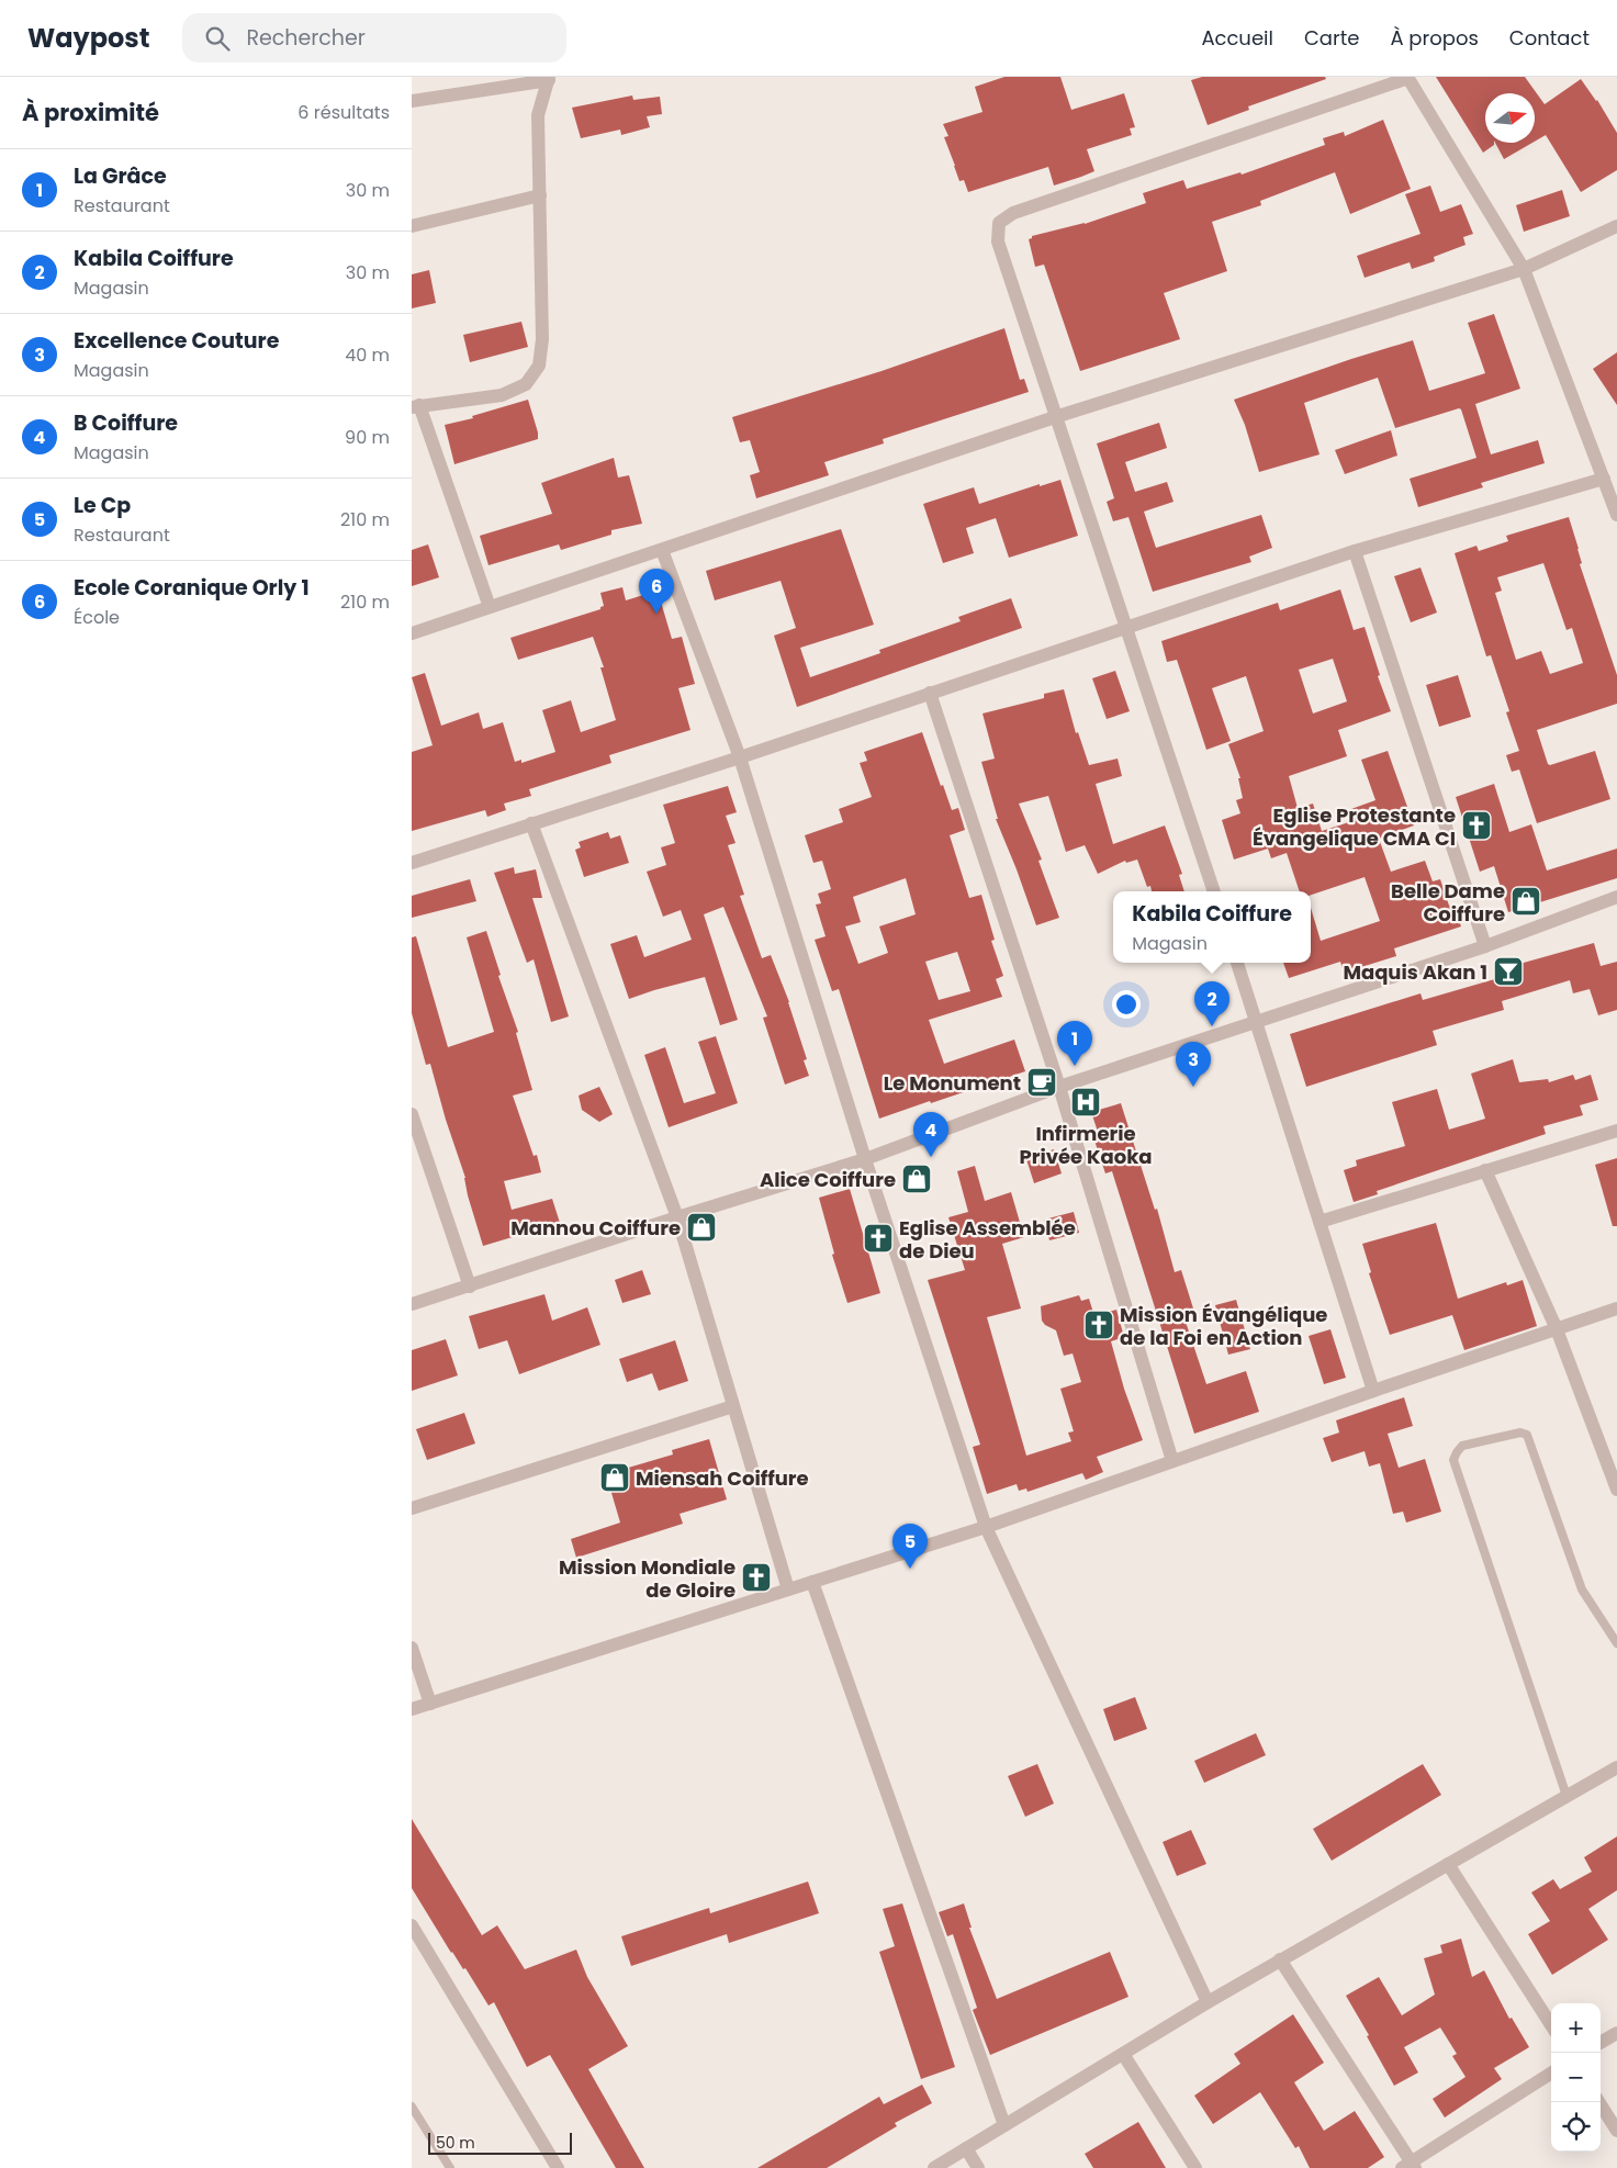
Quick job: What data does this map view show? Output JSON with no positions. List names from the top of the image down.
{
  "places": {
    "church": [
      "Eglise Protestante Évangelique CMA CI",
      "Eglise Assemblée de Dieu",
      "Mission Évangélique de la Foi en Action",
      "Mission Mondiale de Gloire"
    ],
    "shop": [
      "Belle Dame Coiffure",
      "Alice Coiffure",
      "Mannou Coiffure",
      "Miensah Coiffure"
    ],
    "bar": ["Maquis Akan 1"],
    "cafe": ["Le Monument"],
    "hospital": ["Infirmerie Privée Kaoka"]
  },
  "scale_bar": "50 m",
  "north": "right",
  "page": {
    "header": "Waypost",
    "search": "Rechercher",
    "nav": [
      "Accueil",
      "Carte",
      "À propos",
      "Contact"
    ],
    "heading": ["À proximité", "6 résultats"],
    "list": [
      {
        "mark": "1",
        "name": "La Grâce",
        "note": "Restaurant",
        "value": "30 m"
      },
      {
        "mark": "2",
        "name": "Kabila Coiffure",
        "note": "Magasin",
        "value": "30 m"
      },
      {
        "mark": "3",
        "name": "Excellence Couture",
        "note": "Magasin",
        "value": "40 m"
      },
      {
        "mark": "4",
        "name": "B Coiffure",
        "note": "Magasin",
        "value": "90 m"
      },
      {
        "mark": "5",
        "name": "Le Cp",
        "note": "Restaurant",
        "value": "210 m"
      },
      {
        "mark": "6",
        "name": "Ecole Coranique Orly 1",
        "note": "École",
        "value": "210 m"
      }
    ],
    "pins": [
      "6",
      "2",
      "1",
      "3",
      "4",
      "5"
    ],
    "popup": ["Kabila Coiffure", "Magasin"],
    "map_buttons": ["+", "−"],
    "scale": "50 m"
  }
}
